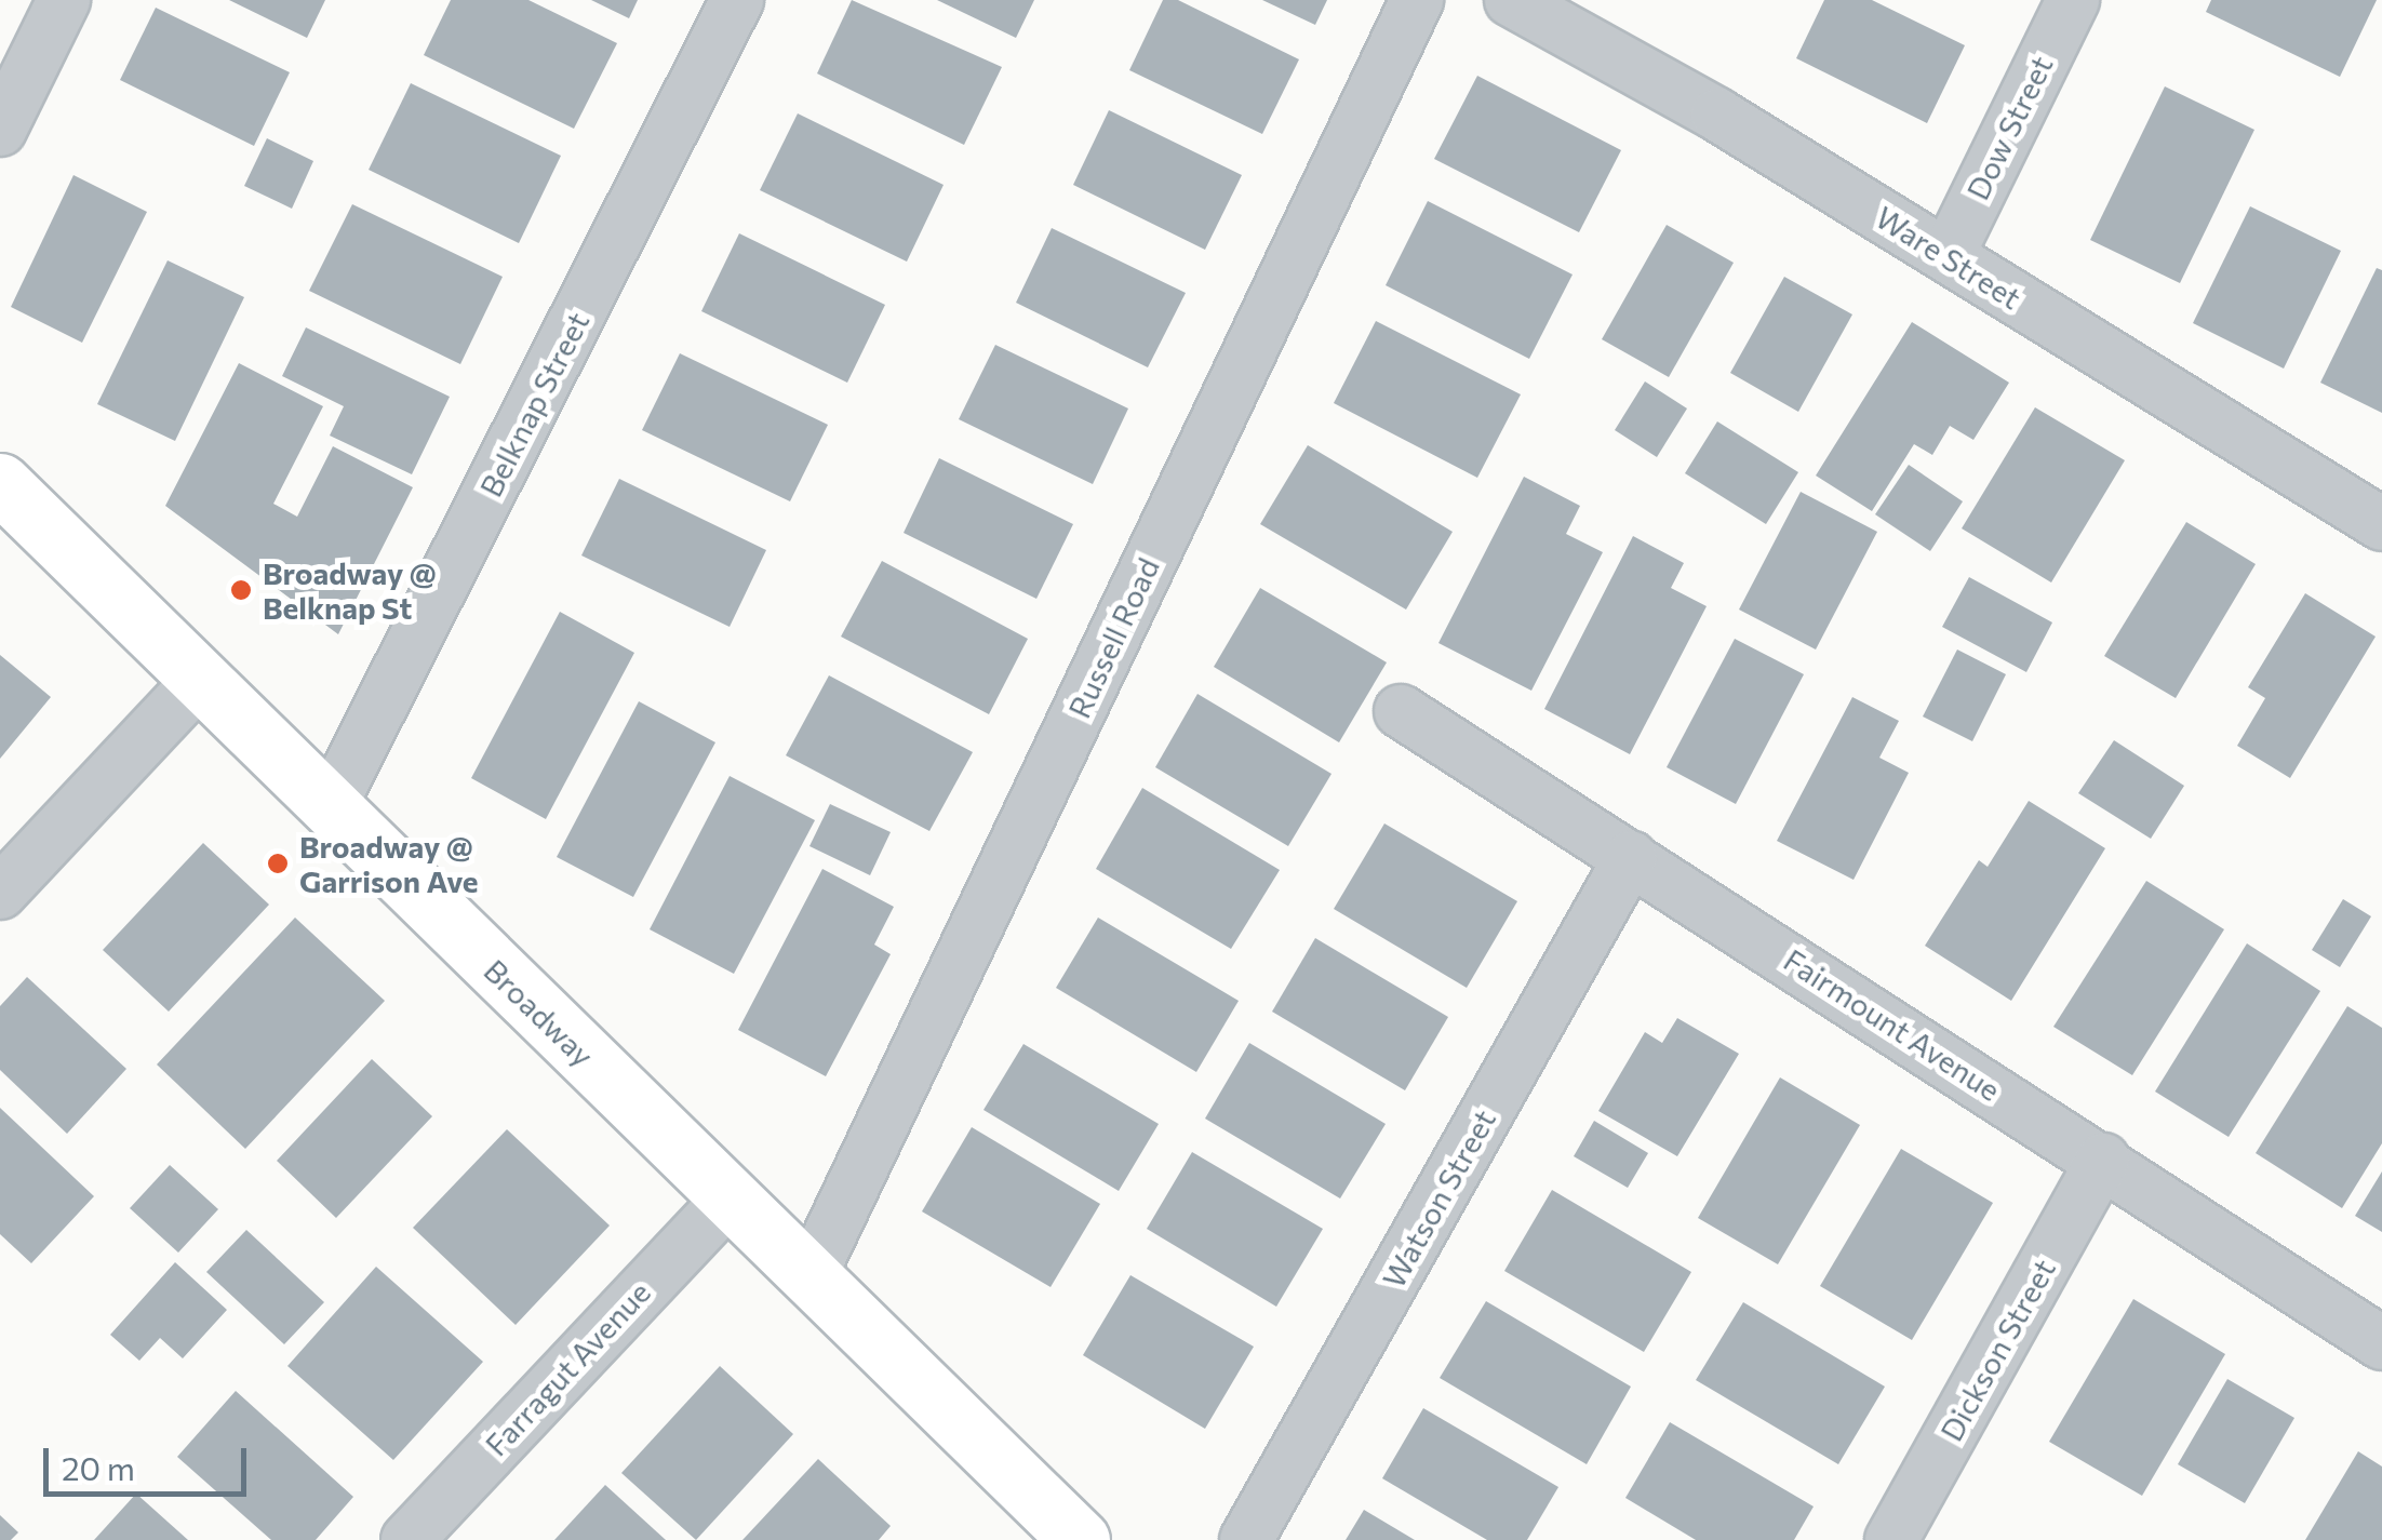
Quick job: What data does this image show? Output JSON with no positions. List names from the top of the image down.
{
  "streets": {
    "main road": ["Broadway"],
    "street": [
      "Dow Street",
      "Ware Street",
      "Belknap Street",
      "Russell Road",
      "Fairmount Avenue",
      "Watson Street",
      "Dickson Street",
      "Farragut Avenue"
    ]
  },
  "crossings": [
    ["Dow Street", "Ware Street"],
    ["Belknap Street", "Broadway"],
    ["Russell Road", "Broadway"],
    ["Broadway", "Farragut Avenue"],
    ["Fairmount Avenue", "Watson Street"],
    ["Fairmount Avenue", "Dickson Street"]
  ],
  "places": ["Broadway @ Belknap St", "Broadway @ Garrison Ave"],
  "scale_bar": "20 m"
}
